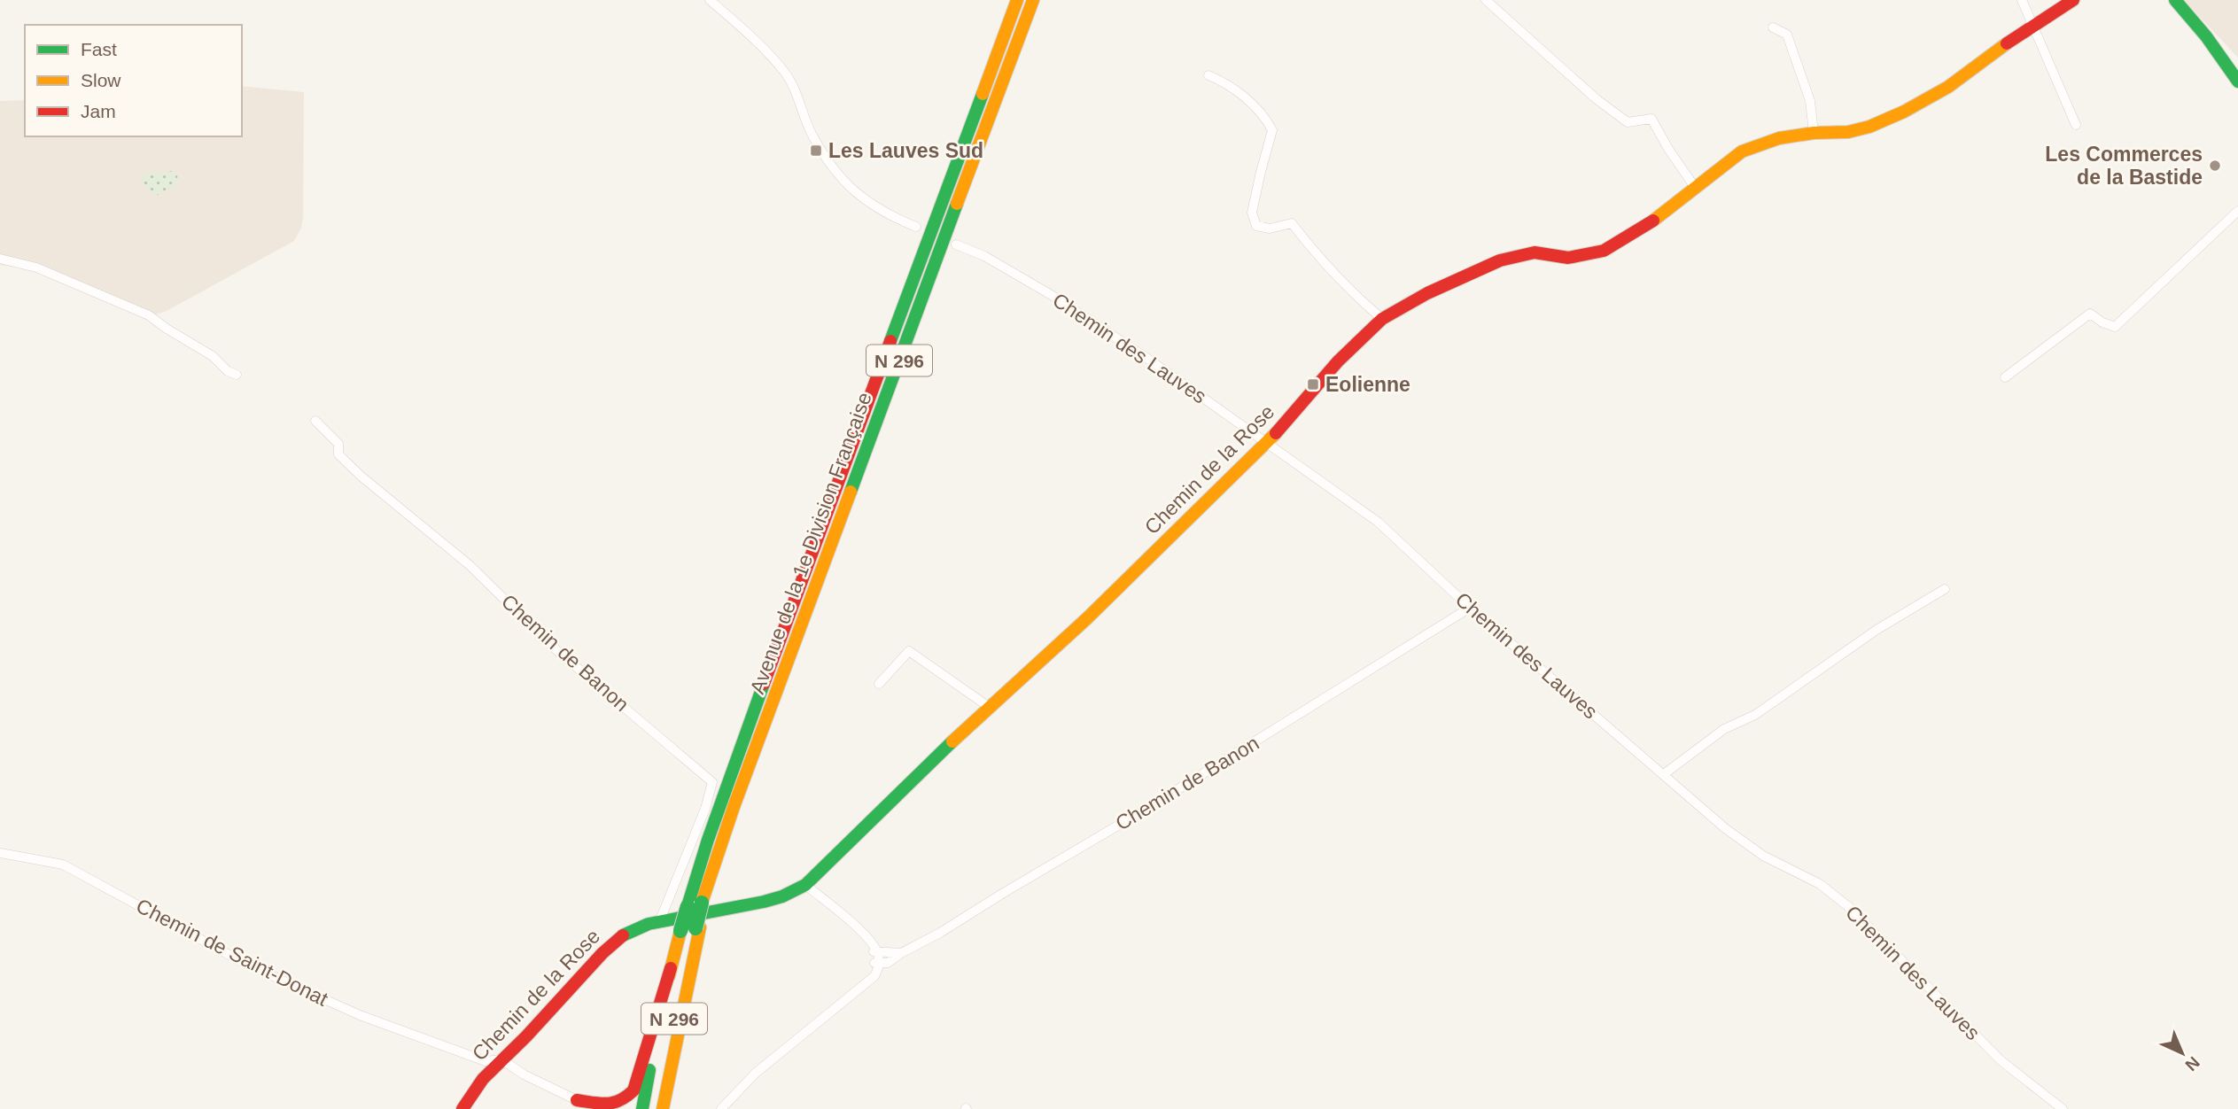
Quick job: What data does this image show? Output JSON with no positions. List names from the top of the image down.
{
  "streets": {
    "main road": ["N 296", "Chemin de la Rose", "Avenue de la 1e Division Française"],
    "street": ["Chemin des Lauves", "Chemin de Banon", "Chemin de Saint-Donat"]
  },
  "crossings": [
    ["Chemin des Lauves", "Chemin de la Rose"],
    ["Chemin des Lauves", "Chemin de Banon"],
    ["Chemin de la Rose", "Chemin de Banon"],
    ["Chemin de la Rose", "Chemin de Saint-Donat"]
  ],
  "places": {
    "transit": ["Les Lauves Sud", "Eolienne"],
    "other": ["Les Commerces de la Bastide"]
  },
  "legend": ["Fast", "Slow", "Jam"],
  "north": "bottom right"
}
